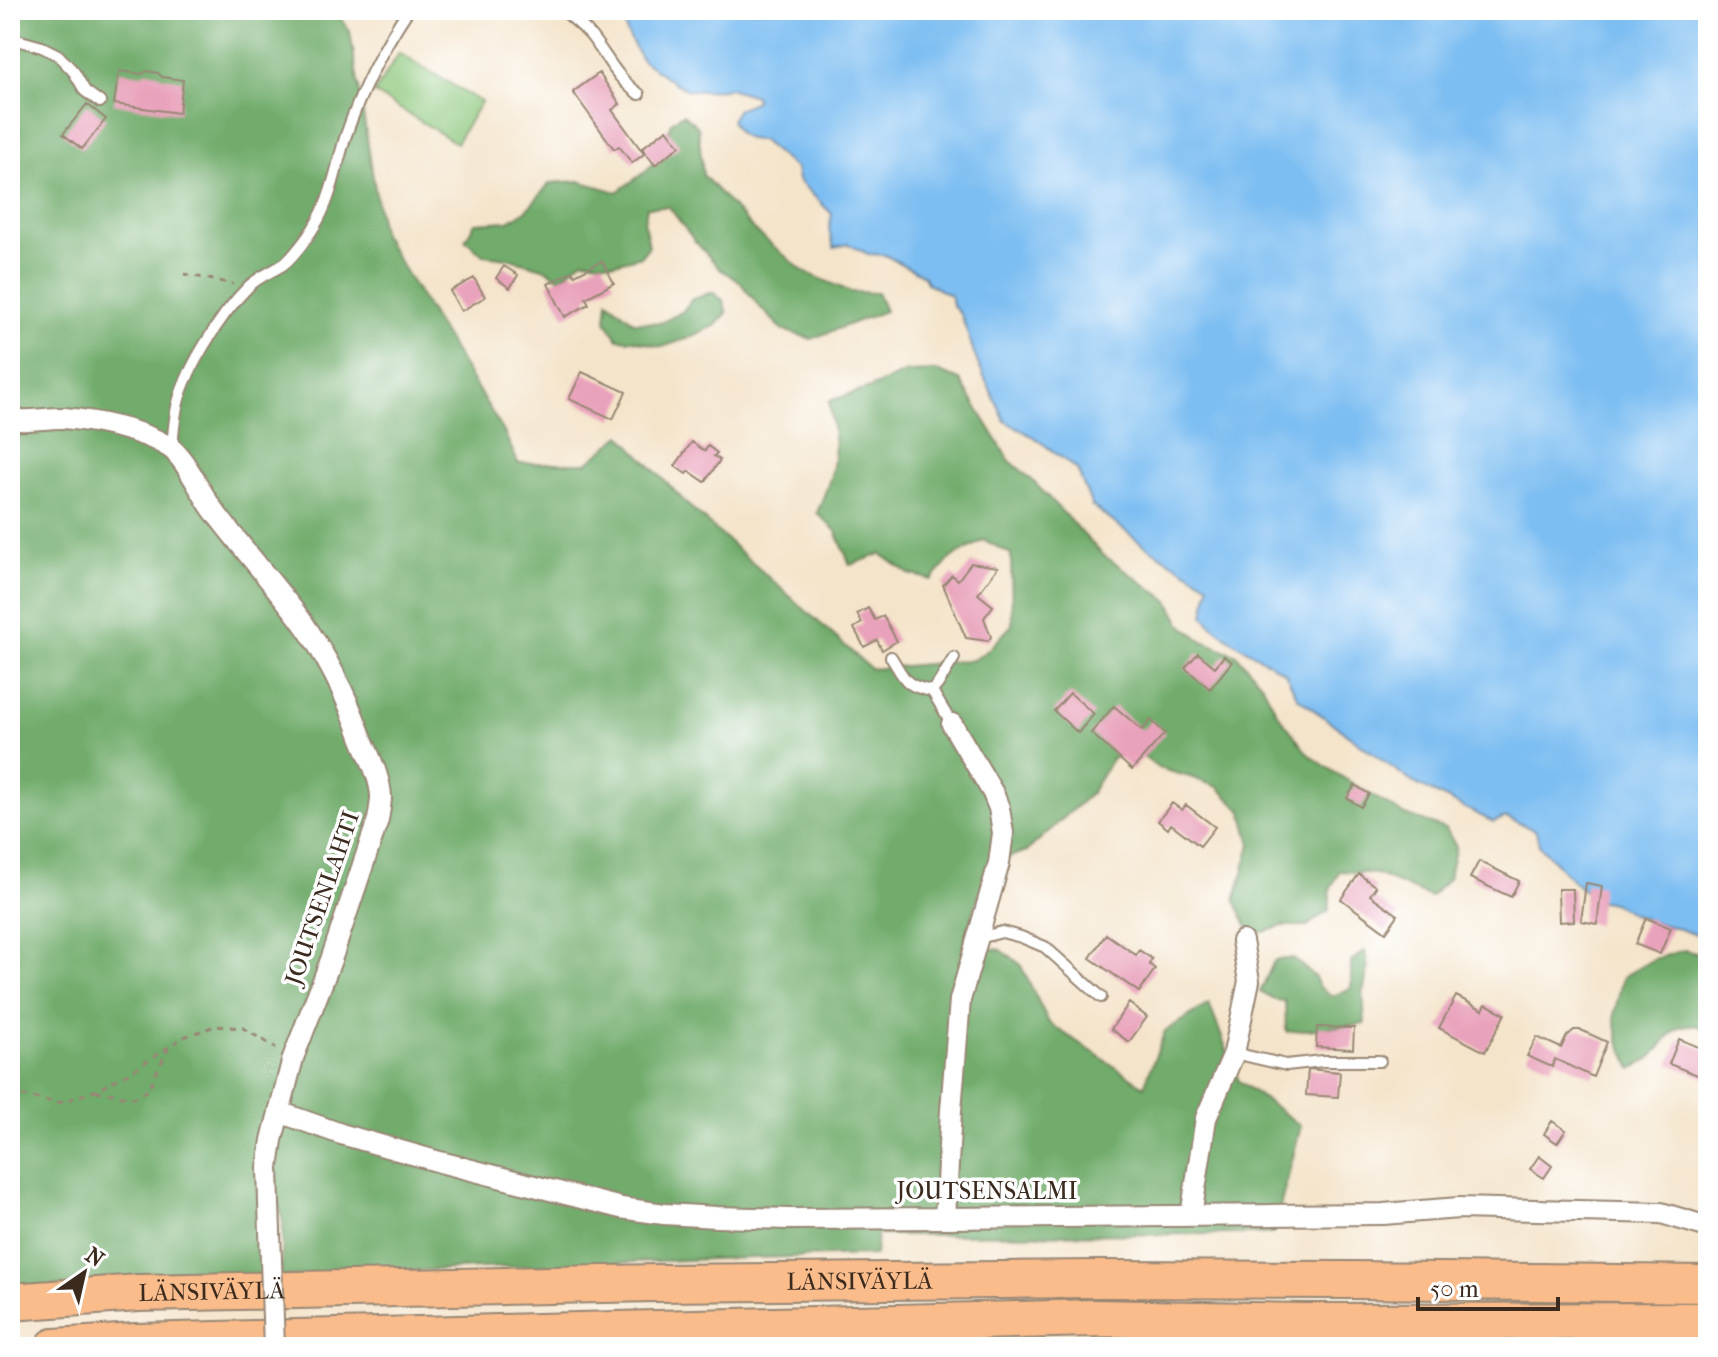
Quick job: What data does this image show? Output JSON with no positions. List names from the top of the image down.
{
  "streets": {
    "highway": ["LÄNSIVÄYLÄ"],
    "street": ["JOUTSENLAHTI", "JOUTSENSALMI"]
  },
  "crossings": [
    ["JOUTSENLAHTI", "JOUTSENSALMI"]
  ],
  "scale_bar": "50 m",
  "north": "top right"
}
